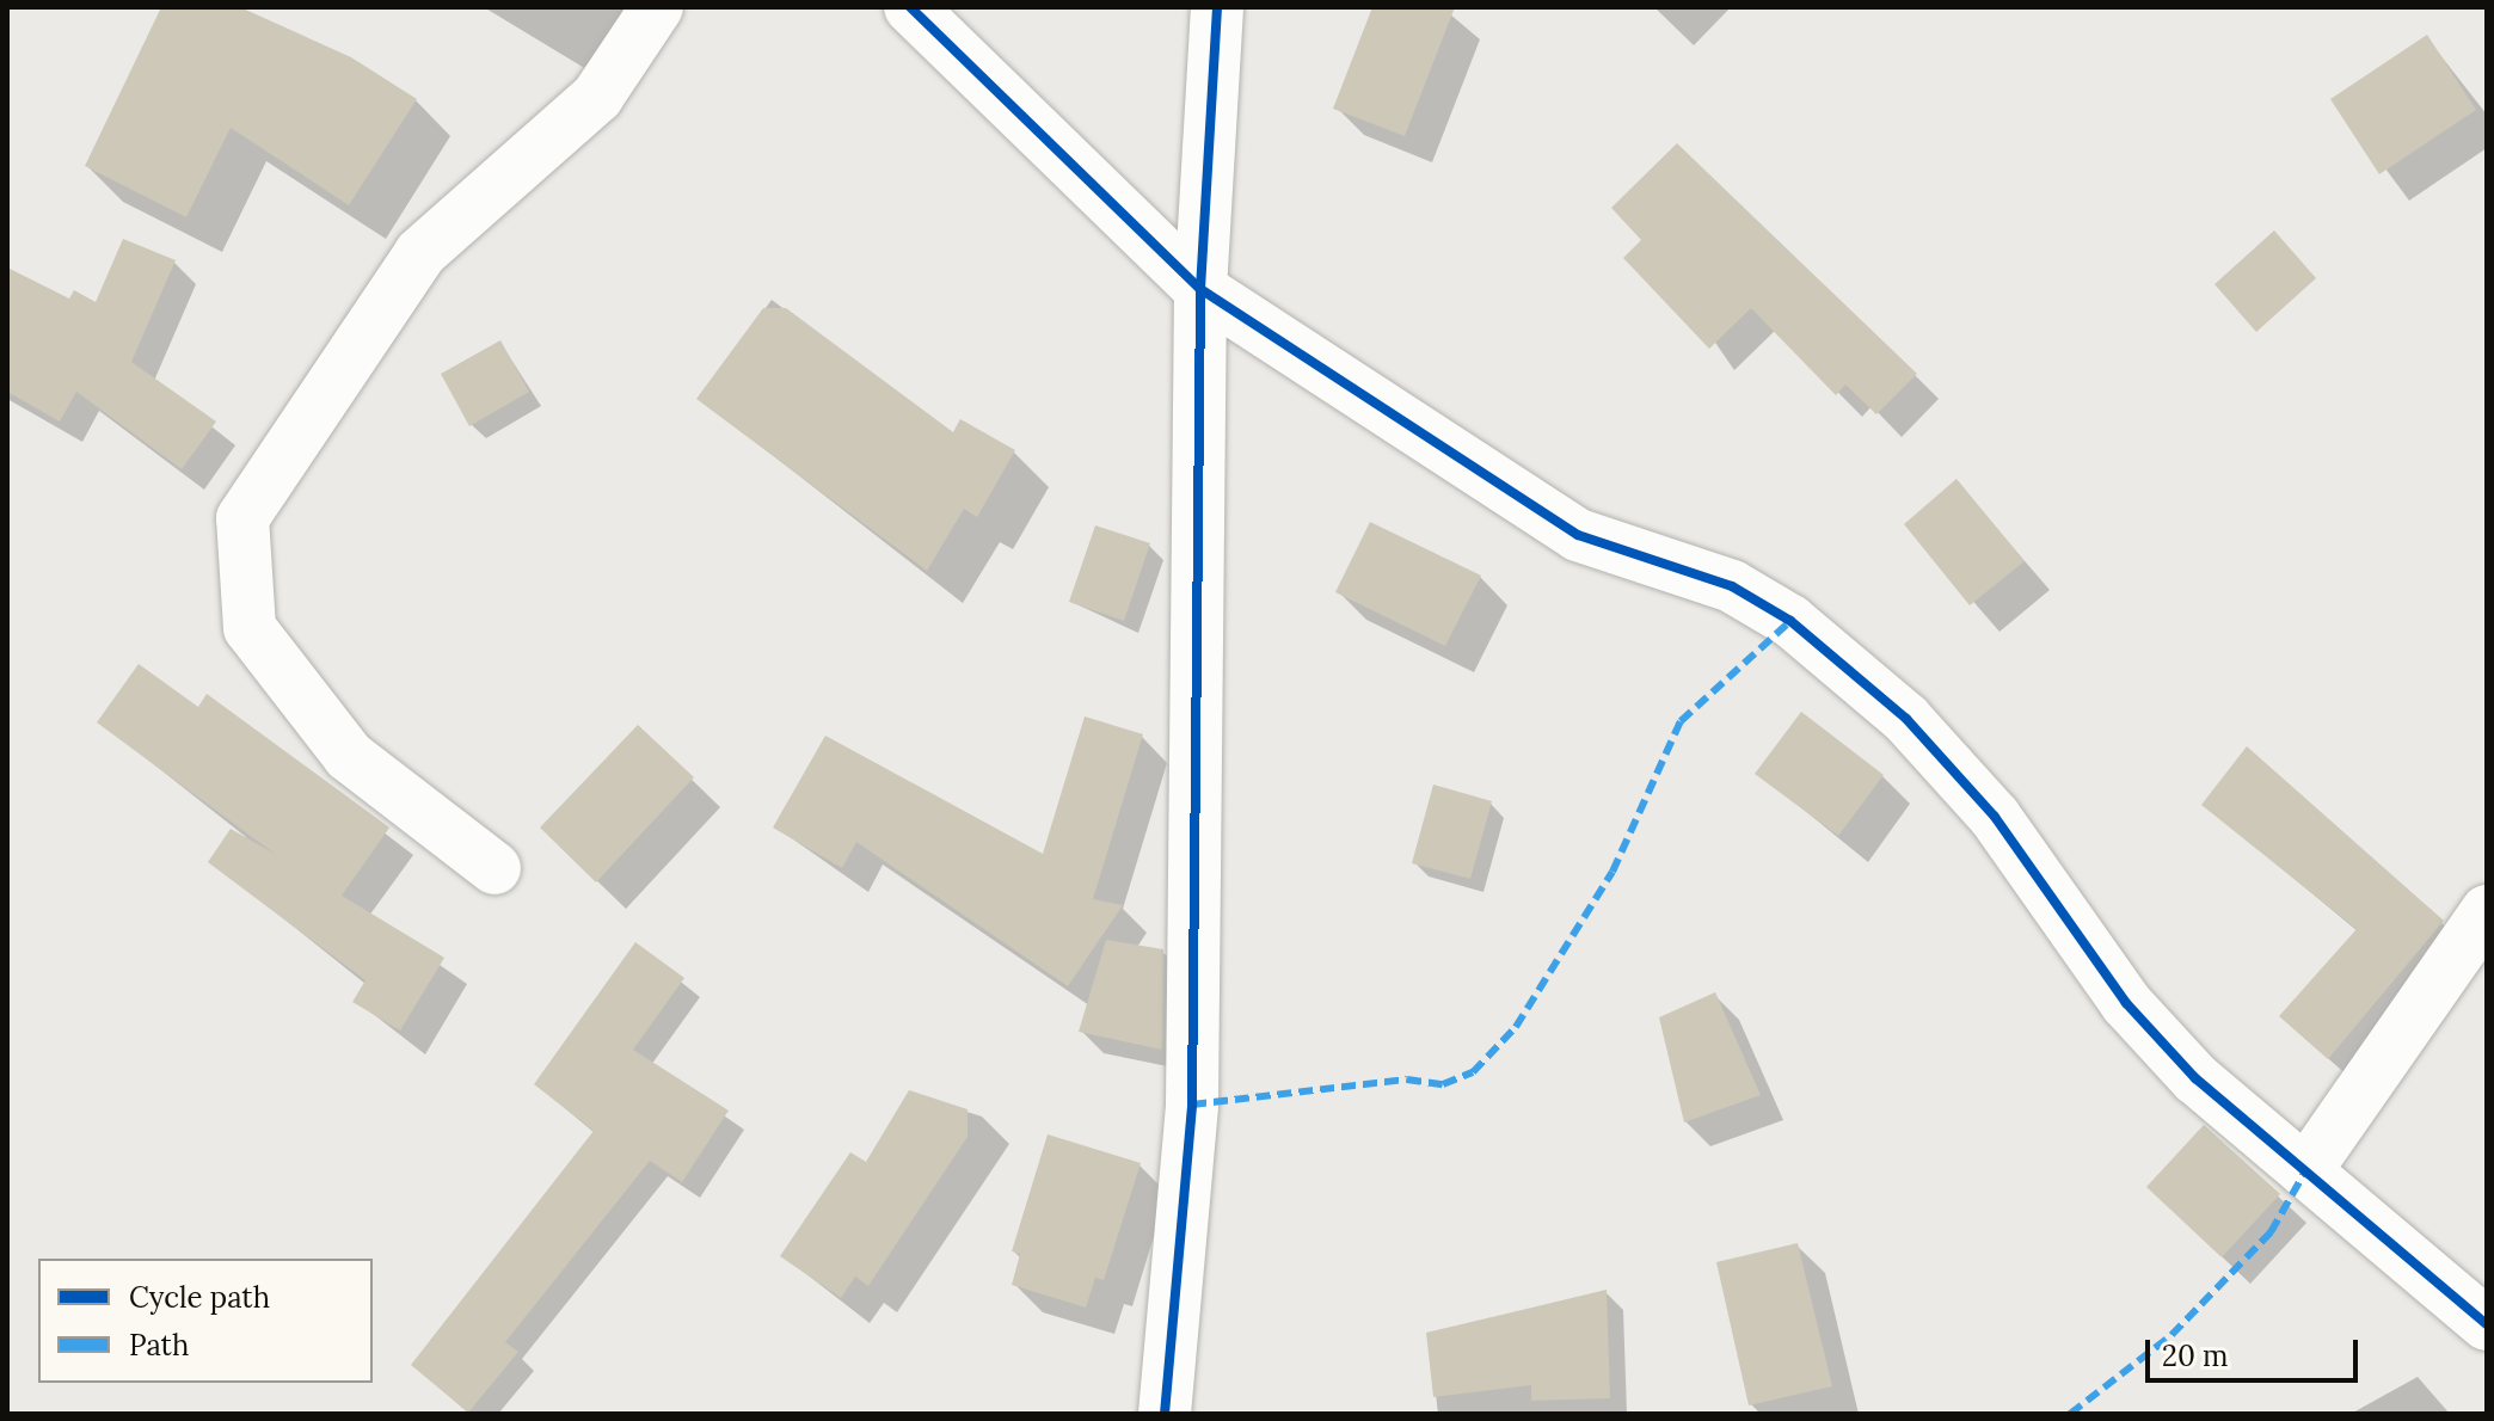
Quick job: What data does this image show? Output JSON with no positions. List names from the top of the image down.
{
  "legend": ["Cycle path", "Path"],
  "scale_bar": "20 m"
}
